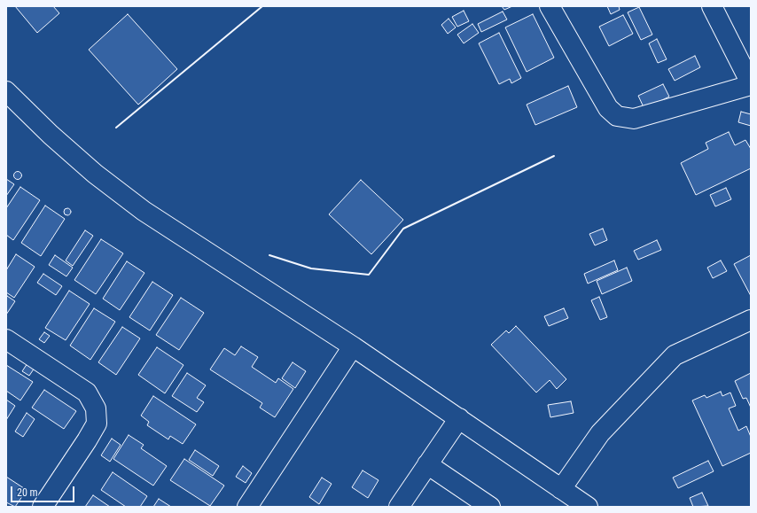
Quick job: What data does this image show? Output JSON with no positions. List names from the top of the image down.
{
  "scale_bar": "20 m"
}
